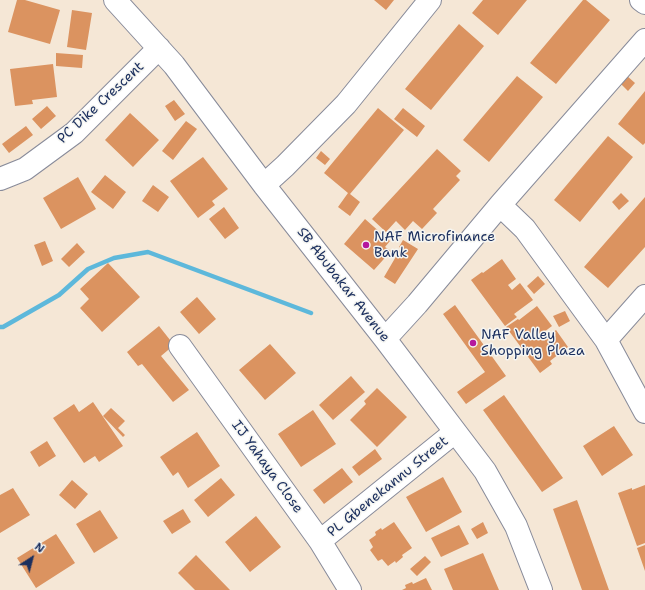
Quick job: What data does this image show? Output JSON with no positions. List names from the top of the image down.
{
  "streets": {
    "street": [
      "PC Dike Crescent",
      "SB Abubakar Avenue",
      "IJ Yahaya Close",
      "PL Gbenekannu Street"
    ]
  },
  "crossings": [
    ["PC Dike Crescent", "SB Abubakar Avenue"],
    ["SB Abubakar Avenue", "PL Gbenekannu Street"],
    ["IJ Yahaya Close", "PL Gbenekannu Street"]
  ],
  "places": ["NAF Microfinance Bank", "NAF Valley Shopping Plaza"],
  "north": "top right"
}
